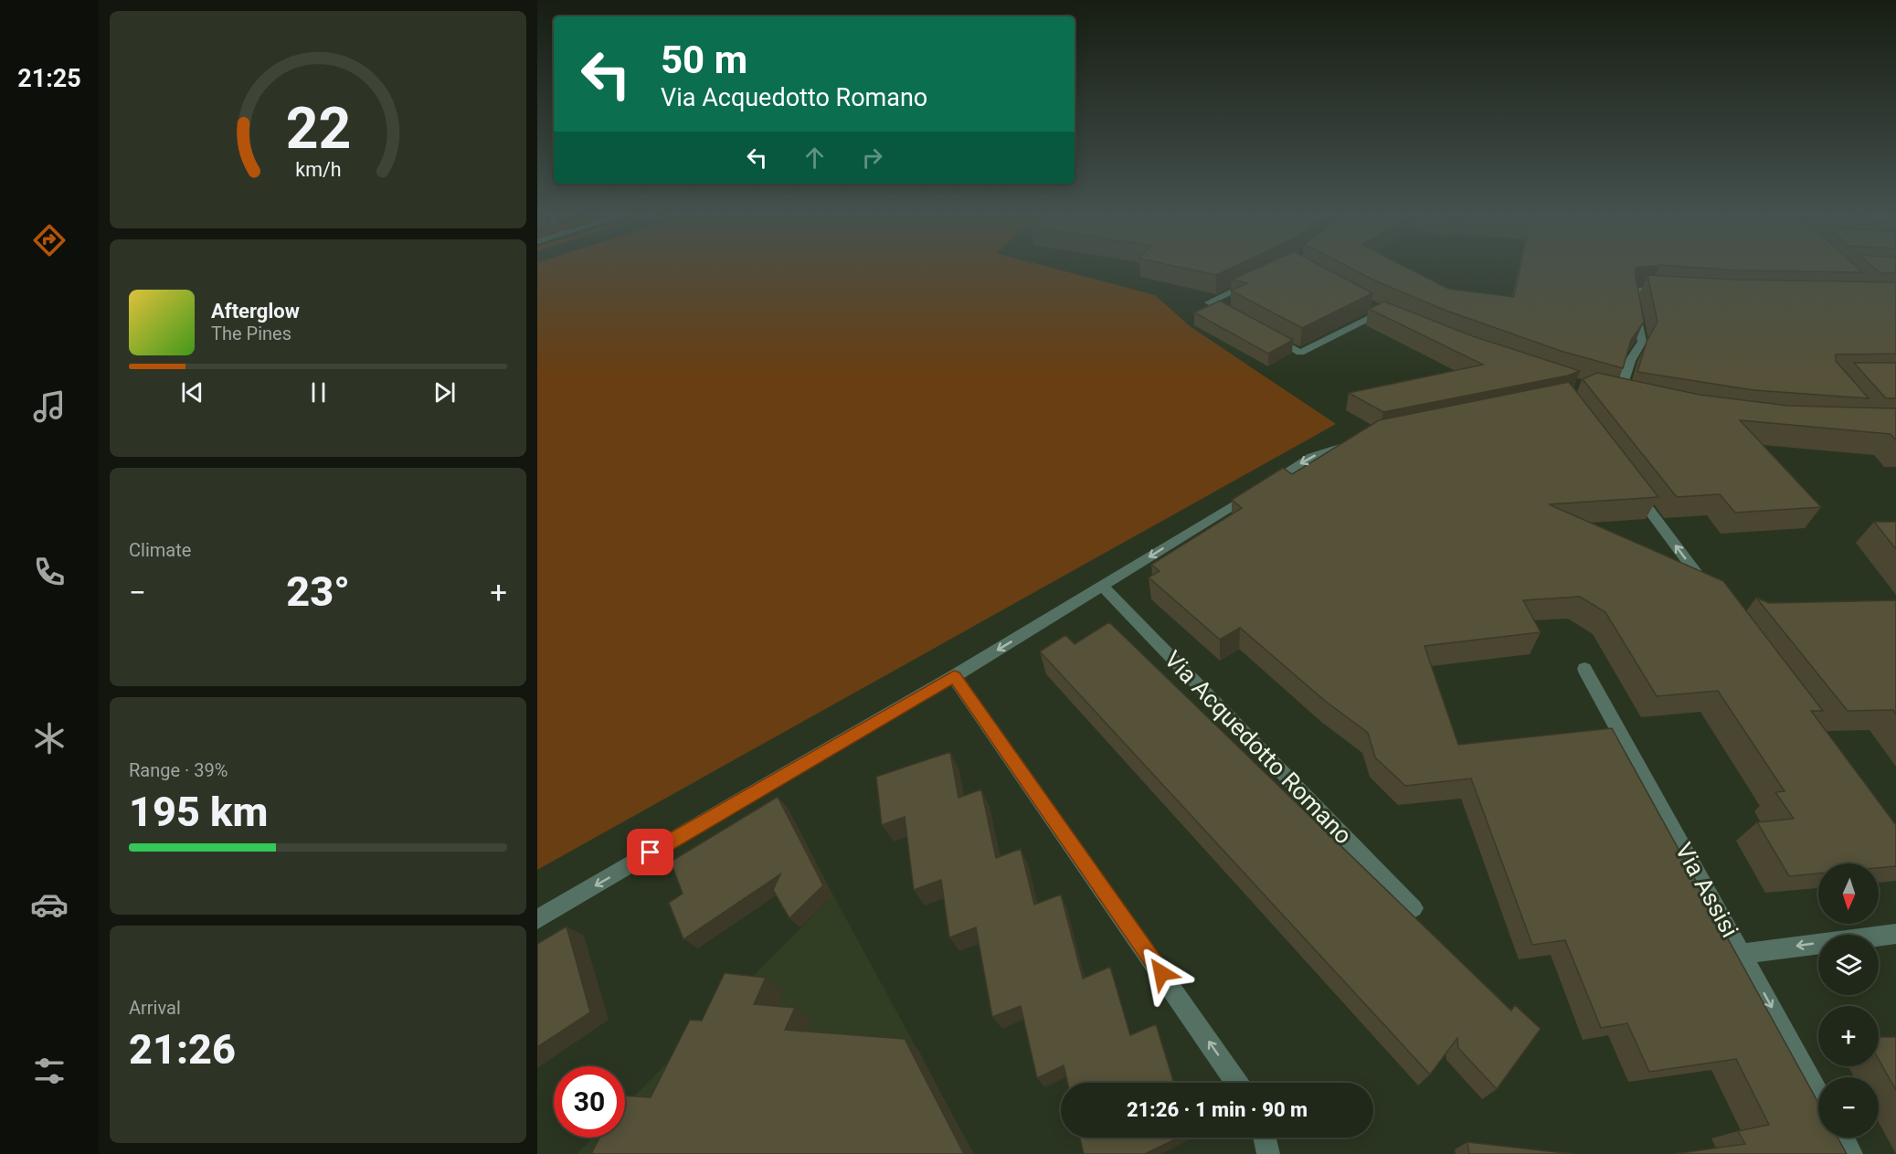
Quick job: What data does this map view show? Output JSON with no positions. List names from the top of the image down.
{
  "streets": {
    "street": ["Via Acquedotto Romano", "Via Assisi"]
  },
  "north": "bottom",
  "page": {
    "tabs": "21:25",
    "turn": ["50 m", "Via Acquedotto Romano"],
    "song": ["Afterglow", "The Pines"],
    "tile": [
      "Climate",
      ["Range · 39%", "195 km"],
      ["Arrival", "21:26"]
    ],
    "heat": ["−", "23°", "+"],
    "map_buttons": ["+", "−"],
    "limit": "30",
    "trip": "21:26 · 1 min · 90 m",
    "gauge": ["22", "km/h"]
  }
}
